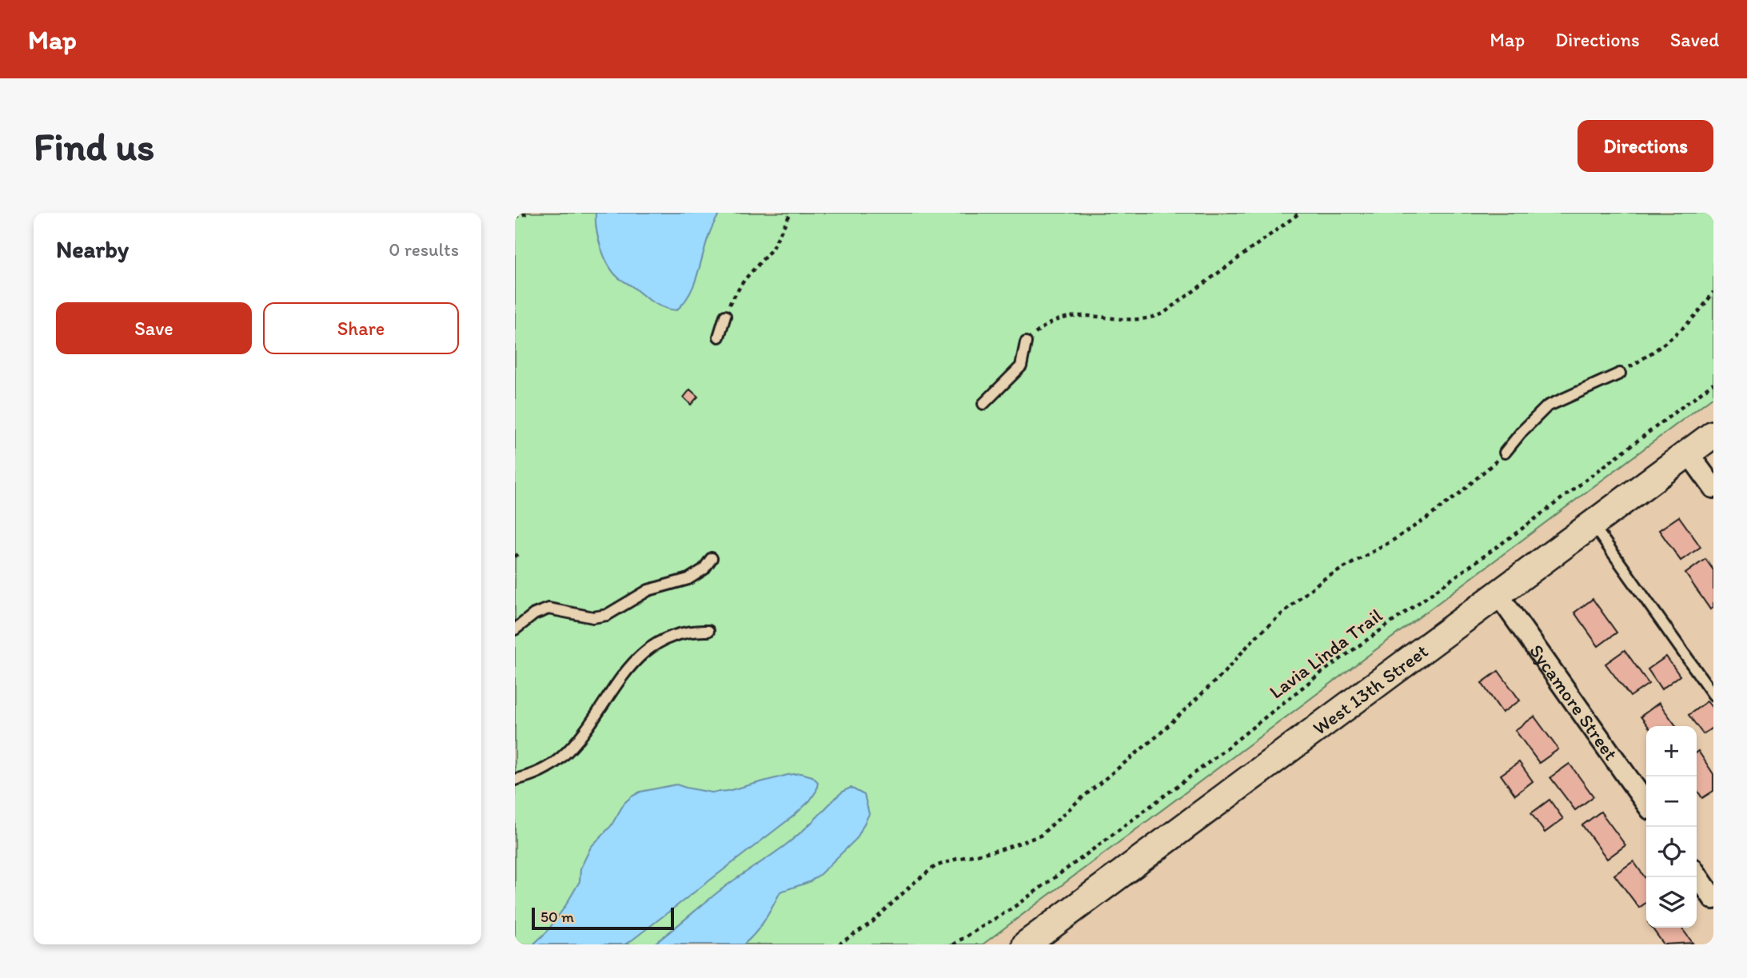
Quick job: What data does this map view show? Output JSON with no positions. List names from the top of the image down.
{
  "streets": {
    "main road": ["West 13th Street"],
    "street": ["Sycamore Street"],
    "path": ["Lavia Linda Trail"]
  },
  "crossings": [
    ["West 13th Street", "Sycamore Street"]
  ],
  "scale_bar": "50 m",
  "page": {
    "header": "Map",
    "nav": ["Map", "Directions", "Saved"],
    "buttons": [
      "Directions",
      ["Save", "Share"]
    ],
    "title": "Find us",
    "heading": ["Nearby", "0 results"],
    "map_buttons": ["+", "−"],
    "scale": "50 m"
  }
}
